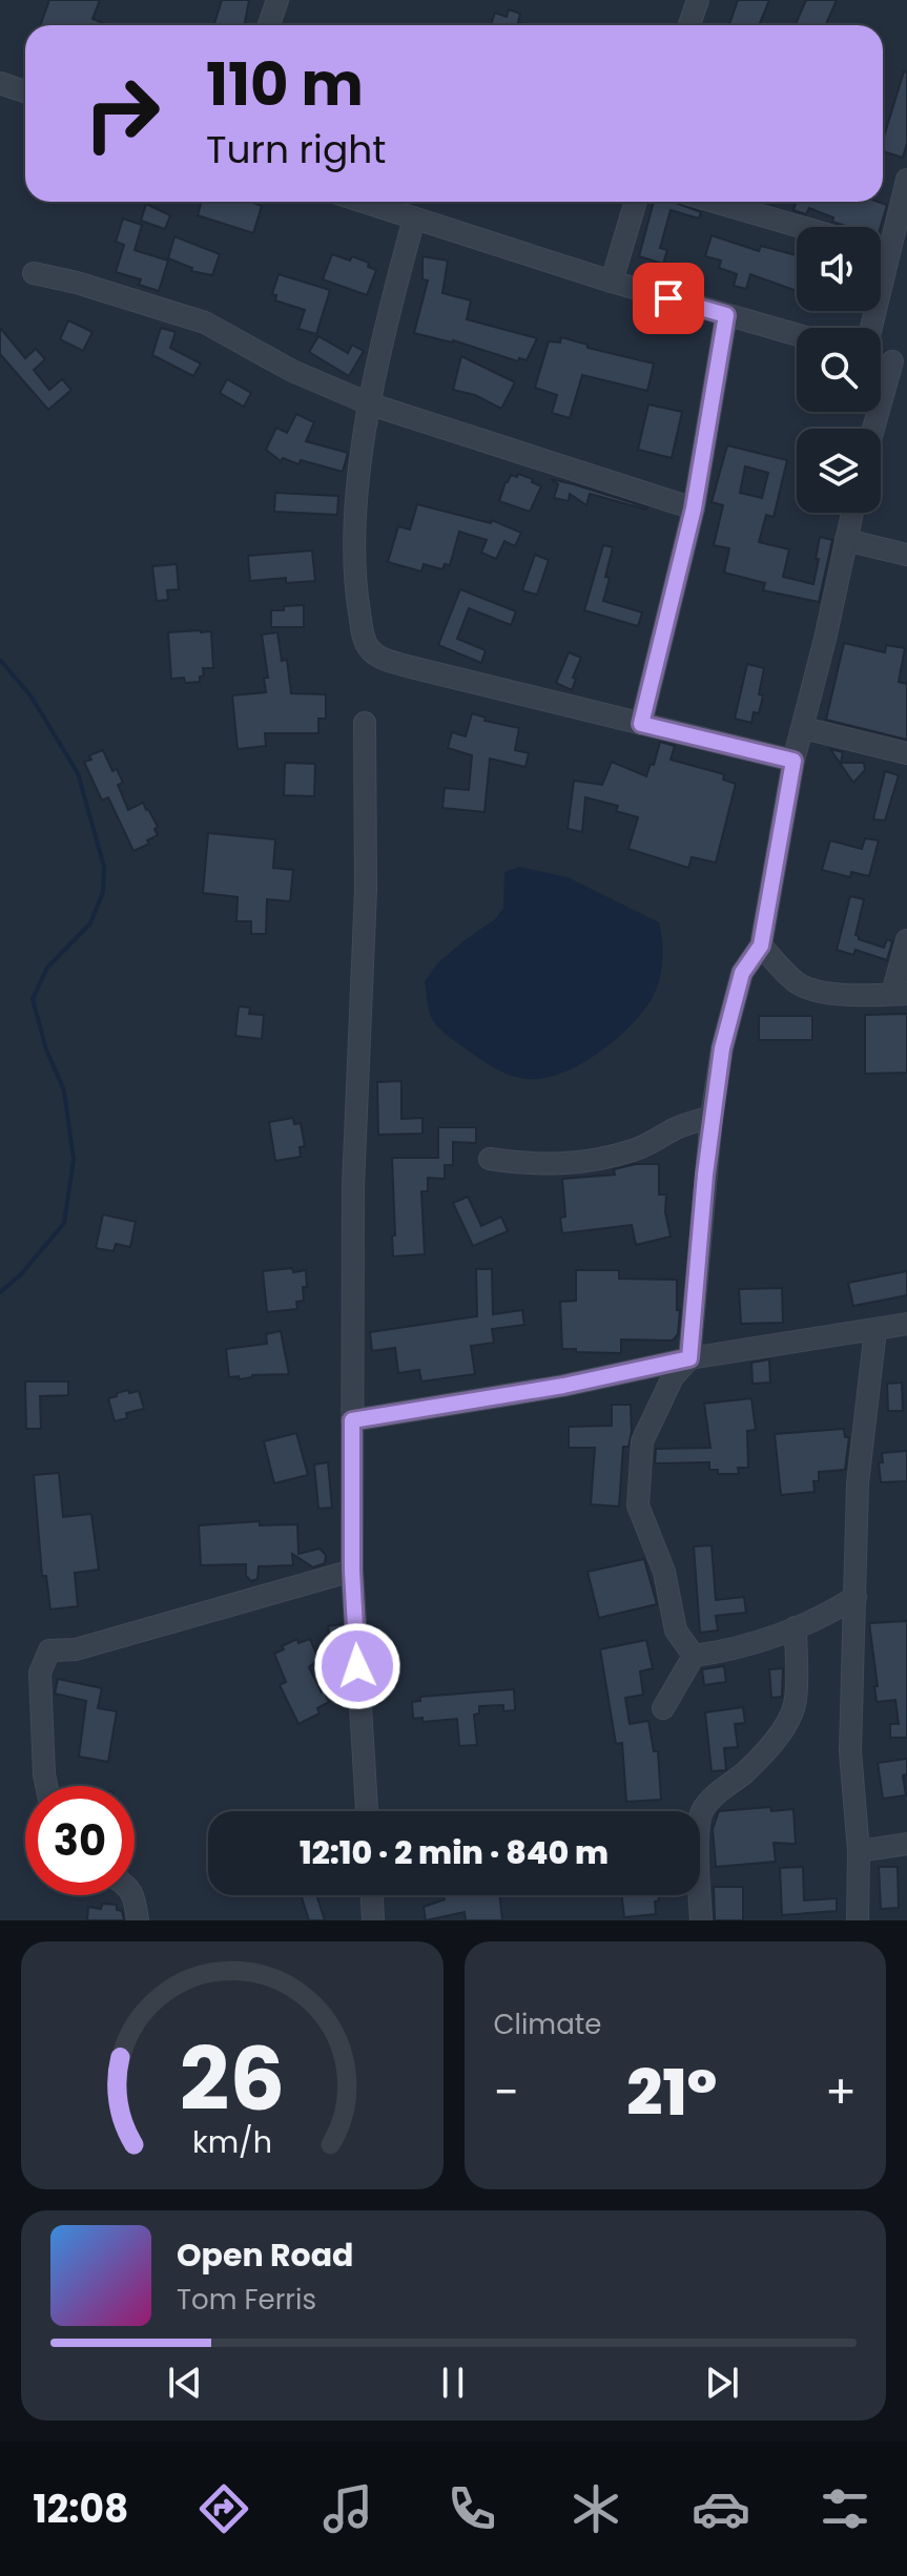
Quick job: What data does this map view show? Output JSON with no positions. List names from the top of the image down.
{
  "page": {
    "turn": ["110 m", "Turn right"],
    "limit": "30",
    "trip": "12:10 · 2 min · 840 m",
    "tile": "Climate",
    "heat": ["−", "21°", "+"],
    "song": ["Open Road", "Tom Ferris"],
    "tabs": "12:08",
    "gauge": ["26", "km/h"]
  }
}
